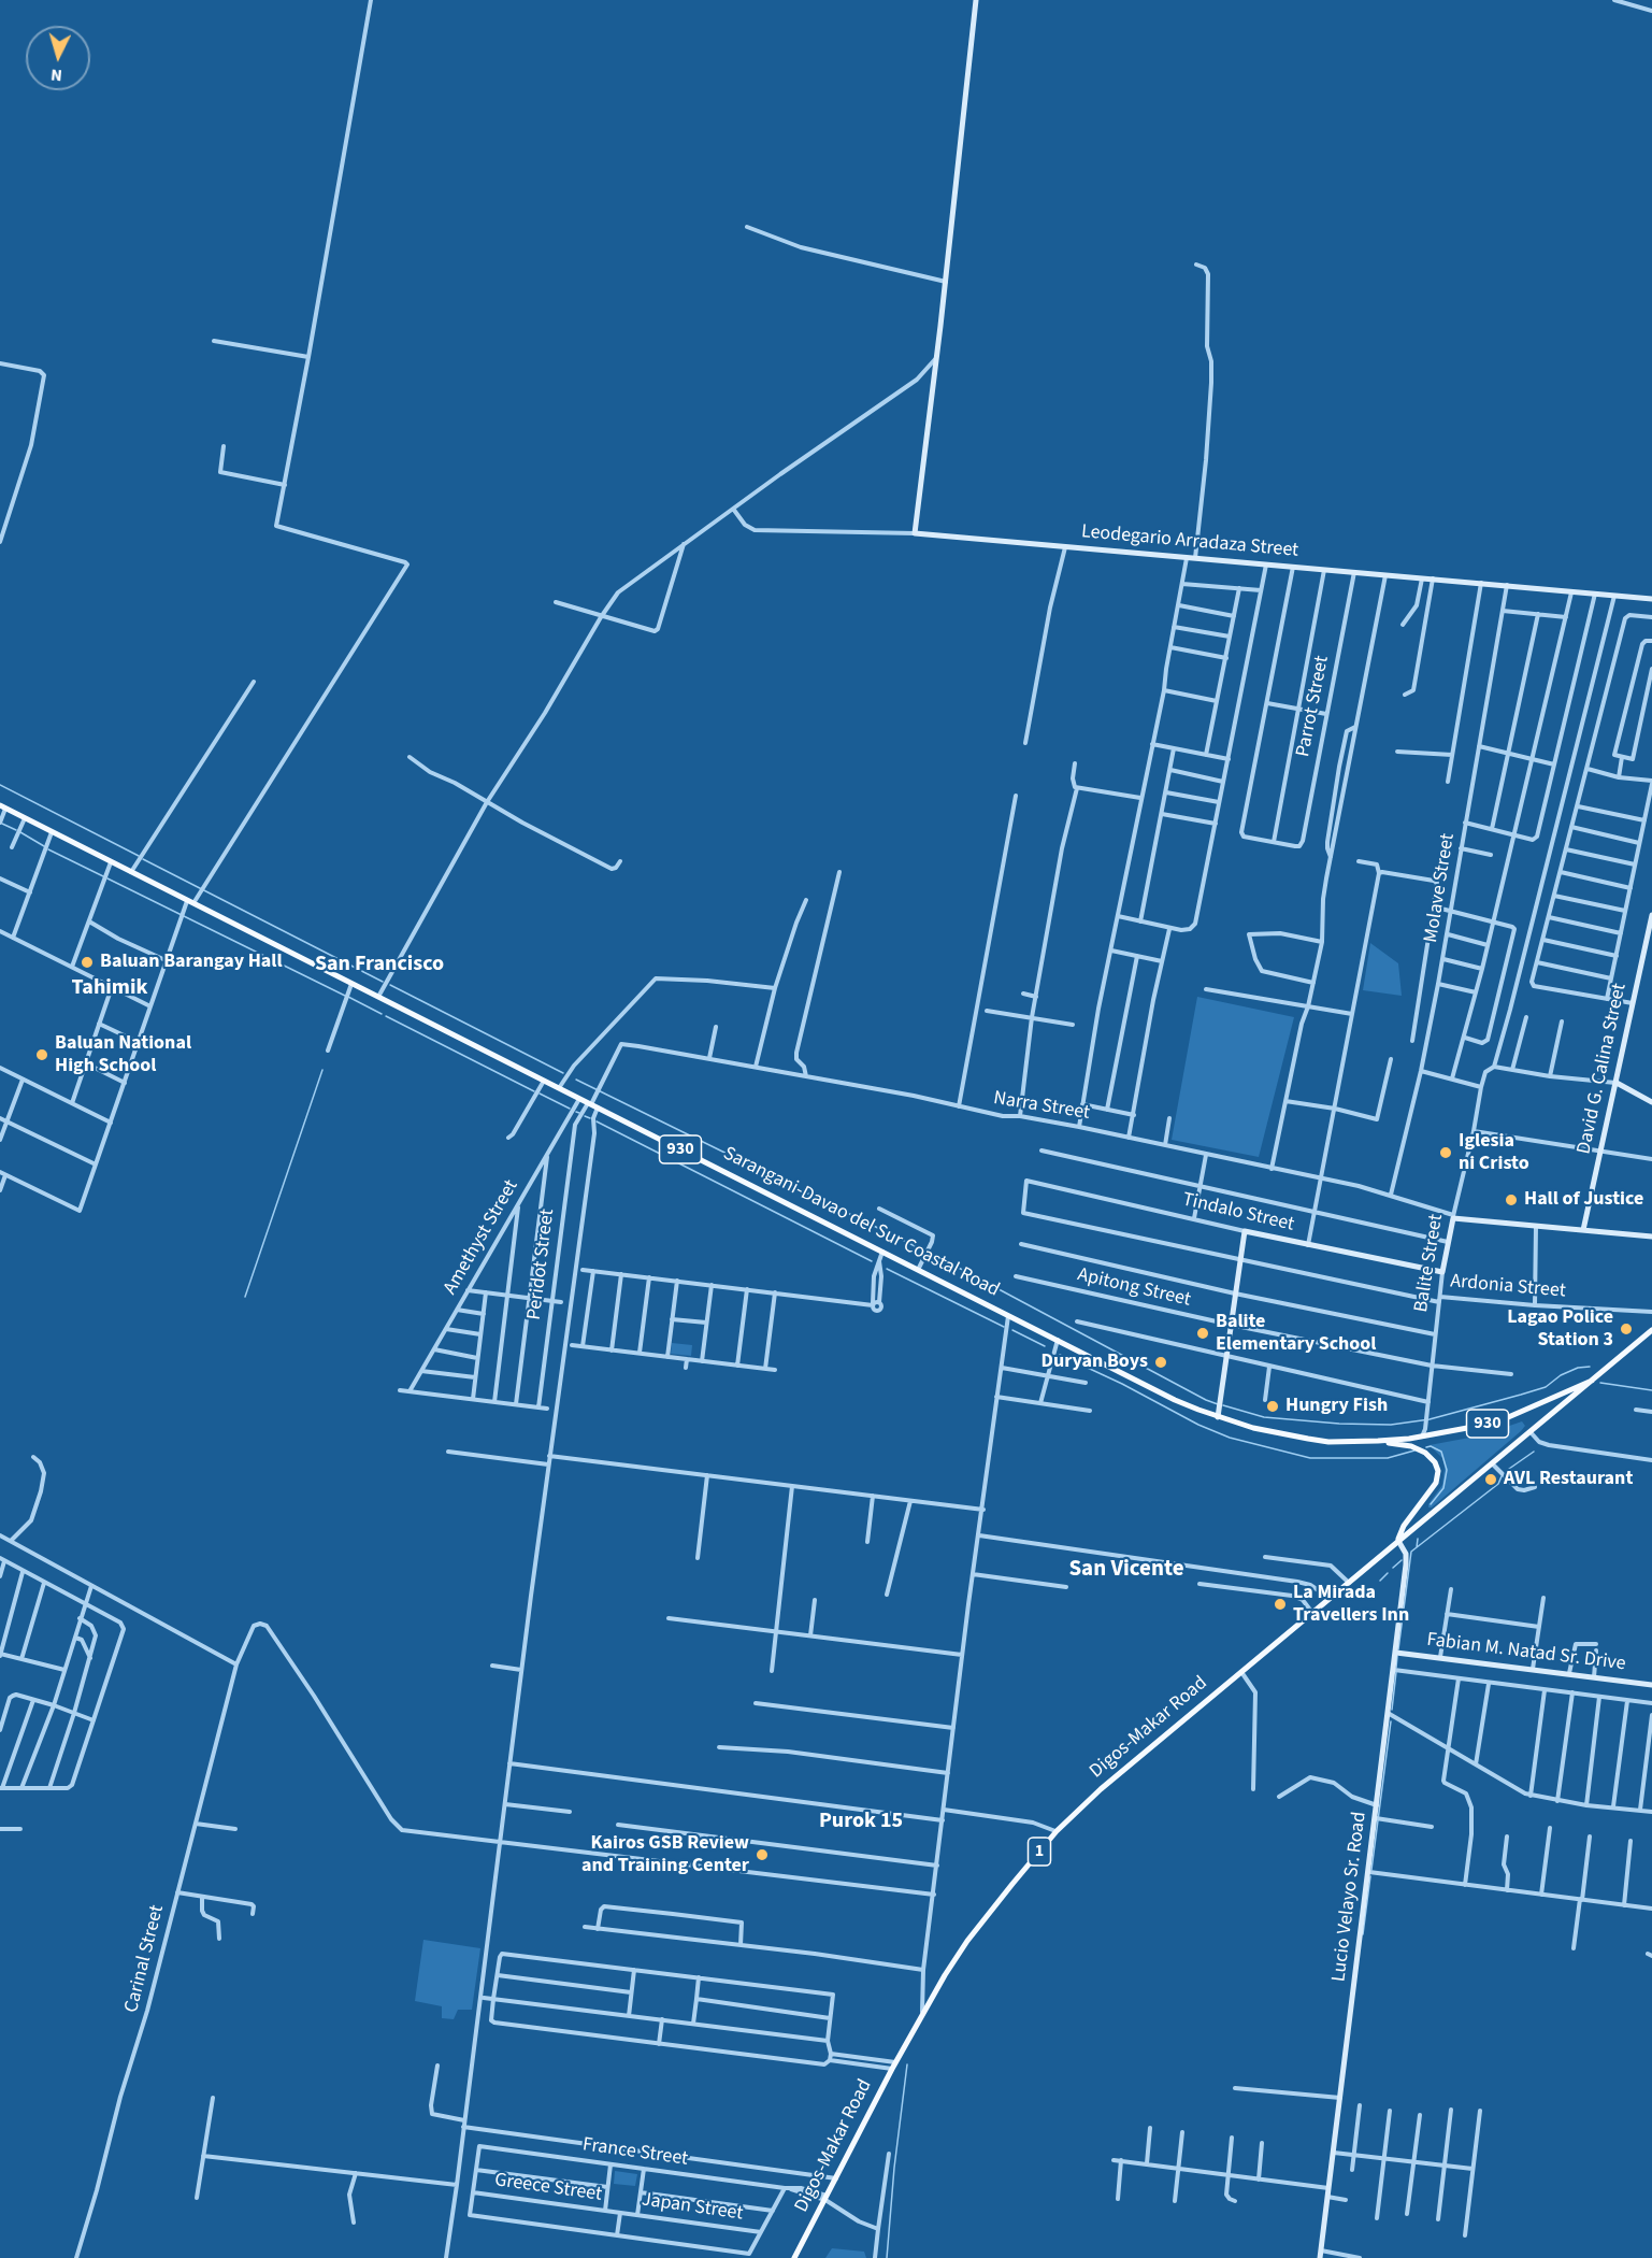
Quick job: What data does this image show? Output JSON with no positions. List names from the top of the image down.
{
  "streets": {
    "main road": [
      "930",
      "Sarangani-Davao del Sur Coastal Road",
      "Digos-Makar Road",
      "1"
    ],
    "street": [
      "Leodegario Arradaza Street",
      "Parrot Street",
      "Molave Street",
      "David G. Calina Street",
      "Narra Street",
      "Tindalo Street",
      "Amethyst Street",
      "Balite Street",
      "Peridot Street",
      "Ardonia Street",
      "Apitong Street",
      "Fabian M. Natad Sr. Drive",
      "Lucio Velayo Sr. Road",
      "Carinal Street",
      "France Street",
      "Greece Street",
      "Japan Street"
    ]
  },
  "crossings": [
    ["Leodegario Arradaza Street", "Parrot Street"],
    ["Leodegario Arradaza Street", "Molave Street"],
    ["Molave Street", "Narra Street"],
    ["Narra Street", "Sarangani-Davao del Sur Coastal Road"],
    ["Narra Street", "Balite Street"],
    ["Tindalo Street", "Balite Street"],
    ["Tindalo Street", "Ardonia Street"],
    ["Sarangani-Davao del Sur Coastal Road", "Amethyst Street"],
    ["Sarangani-Davao del Sur Coastal Road", "Balite Street"],
    ["Sarangani-Davao del Sur Coastal Road", "Digos-Makar Road"],
    ["Sarangani-Davao del Sur Coastal Road", "Lucio Velayo Sr. Road"],
    ["Balite Street", "Ardonia Street"],
    ["Balite Street", "Apitong Street"],
    ["Fabian M. Natad Sr. Drive", "Lucio Velayo Sr. Road"],
    ["Digos-Makar Road", "Lucio Velayo Sr. Road"],
    ["Digos-Makar Road", "France Street"],
    ["Greece Street", "Japan Street"]
  ],
  "districts": [
    "San Francisco",
    "Tahimik",
    "San Vicente",
    "Purok 15"
  ],
  "places": [
    "Baluan Barangay Hall",
    "Baluan National High School",
    "Iglesia ni Cristo",
    "Hall of Justice",
    "Lagao Police Station 3",
    "Balite Elementary School",
    "Duryan Boys",
    "Hungry Fish",
    "AVL Restaurant",
    "La Mirada Travellers Inn",
    "Kairos GSB Review and Training Center"
  ],
  "north": "bottom"
}
